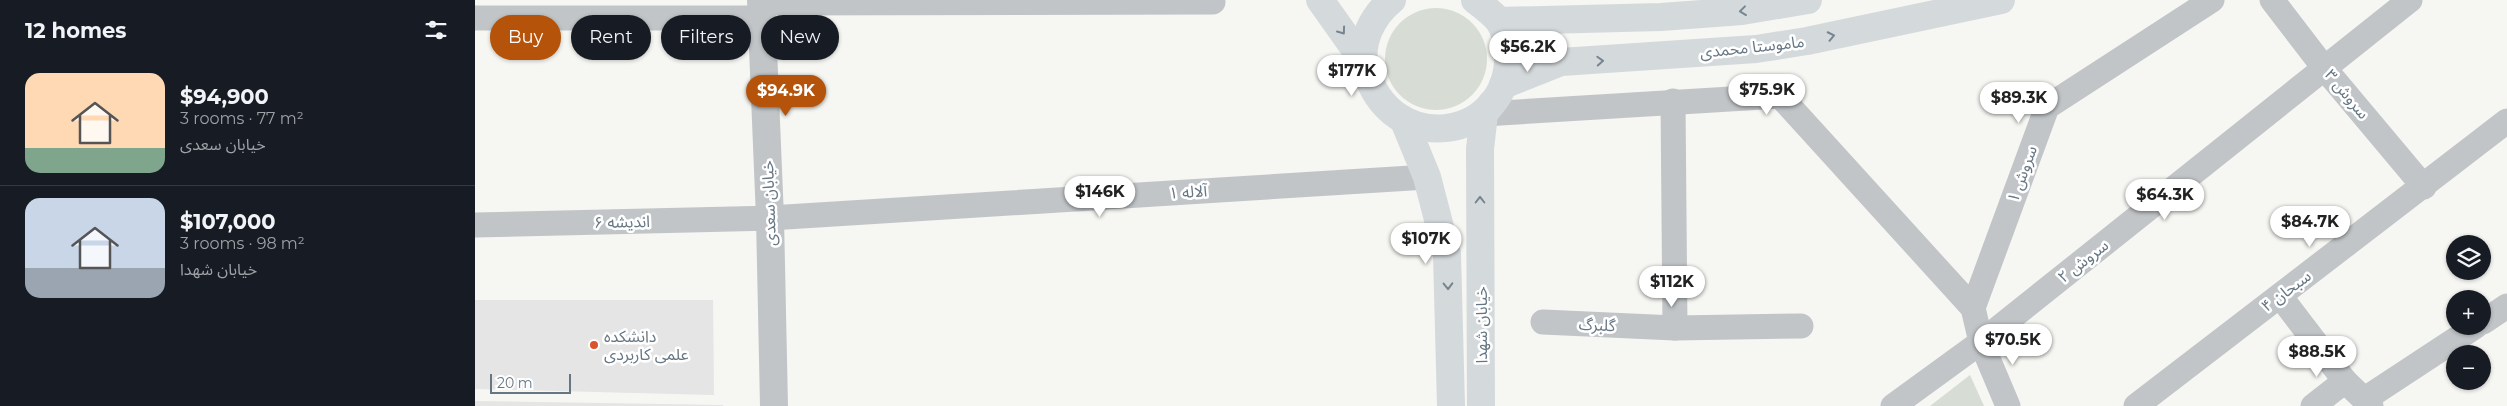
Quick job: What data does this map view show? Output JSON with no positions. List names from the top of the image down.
{
  "streets": {
    "main road": ["ماموستا محمدی", "خیابان شهدا"],
    "street": [
      "سروش ۳",
      "سروش ۱",
      "آلاله ۱",
      "خیابان سعدی",
      "اندیشه ۶",
      "سروش ۲",
      "سبحان ۴",
      "گلبرگ"
    ]
  },
  "crossings": [
    ["ماموستا محمدی", "خیابان شهدا"],
    ["سروش ۳", "سروش ۲"],
    ["سروش ۳", "سبحان ۴"],
    ["آلاله ۱", "خیابان سعدی"],
    ["آلاله ۱", "اندیشه ۶"],
    ["آلاله ۱", "خیابان شهدا"],
    ["خیابان سعدی", "اندیشه ۶"]
  ],
  "places": ["دانشکده علمی کاربردی"],
  "scale_bar": "20 m",
  "page": {
    "heading": "12 homes",
    "chip": [
      "Buy",
      "Rent",
      "Filters",
      "New"
    ],
    "price": [
      "$56.2K",
      "$177K",
      "$75.9K",
      "$94.9K",
      "$89.3K",
      "$146K",
      "$64.3K",
      "$84.7K",
      "$107K",
      "$112K",
      "$70.5K",
      "$88.5K"
    ],
    "list": [
      {
        "name": "$94,900",
        "note": "3 rooms · 77 m² · خیابان سعدی"
      },
      {
        "name": "$107,000",
        "note": "3 rooms · 98 m² · خیابان شهدا"
      }
    ],
    "map_buttons": ["+", "−"],
    "scale": "20 m"
  }
}
